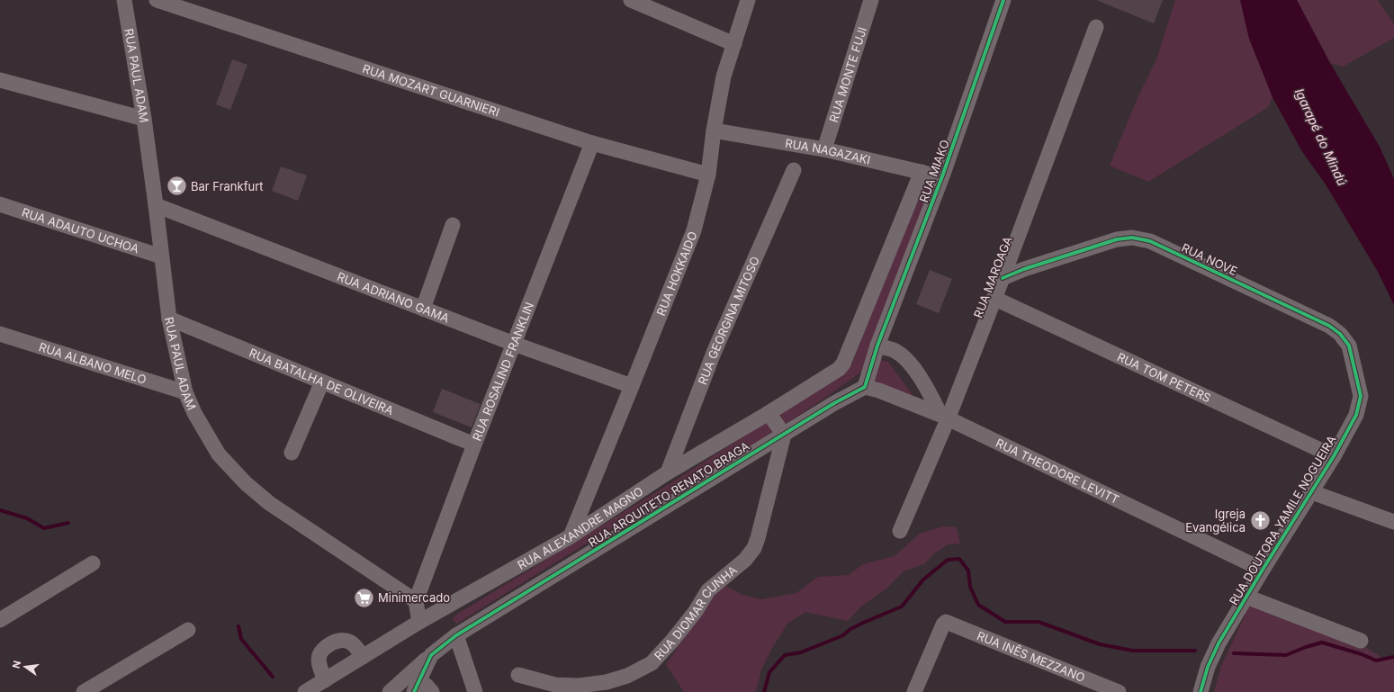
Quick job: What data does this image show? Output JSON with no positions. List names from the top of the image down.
{
  "streets": {
    "street": [
      "RUA MONTE FUJI",
      "RUA PAUL ADAM",
      "RUA MOZART GUARNIERI",
      "RUA NAGAZAKI",
      "RUA MIAKO",
      "RUA ADAUTO UCHOA",
      "RUA NOVE",
      "RUA HOKKAIDO",
      "RUA MAROAGA",
      "RUA ADRIANO GAMA",
      "RUA GEORGINA MITOSO",
      "RUA ALBANO MELO",
      "RUA ROSALIND FRANKLIN",
      "RUA TOM PETERS",
      "RUA BATALHA DE OLIVEIRA",
      "RUA THEODORE LEVITT",
      "RUA ARQUITETO RENATO BRAGA",
      "RUA DOUTORA YAMILE NOGUEIRA",
      "RUA ALEXANDRE MAGNO",
      "RUA DIOMAR CUNHA",
      "RUA INÊS MEZZANO"
    ]
  },
  "crossings": [
    ["RUA MONTE FUJI", "RUA NAGAZAKI"],
    ["RUA PAUL ADAM", "RUA ADAUTO UCHOA"],
    ["RUA PAUL ADAM", "RUA ADRIANO GAMA"],
    ["RUA PAUL ADAM", "RUA ALBANO MELO"],
    ["RUA PAUL ADAM", "RUA ROSALIND FRANKLIN"],
    ["RUA PAUL ADAM", "RUA BATALHA DE OLIVEIRA"],
    ["RUA MOZART GUARNIERI", "RUA HOKKAIDO"],
    ["RUA MOZART GUARNIERI", "RUA ROSALIND FRANKLIN"],
    ["RUA NAGAZAKI", "RUA MIAKO"],
    ["RUA NAGAZAKI", "RUA HOKKAIDO"],
    ["RUA NAGAZAKI", "RUA ALEXANDRE MAGNO"],
    ["RUA NOVE", "RUA MAROAGA"],
    ["RUA NOVE", "RUA DOUTORA YAMILE NOGUEIRA"],
    ["RUA HOKKAIDO", "RUA ADRIANO GAMA"],
    ["RUA HOKKAIDO", "RUA ALEXANDRE MAGNO"],
    ["RUA MAROAGA", "RUA TOM PETERS"],
    ["RUA MAROAGA", "RUA THEODORE LEVITT"],
    ["RUA ADRIANO GAMA", "RUA ROSALIND FRANKLIN"],
    ["RUA GEORGINA MITOSO", "RUA ALEXANDRE MAGNO"],
    ["RUA ROSALIND FRANKLIN", "RUA BATALHA DE OLIVEIRA"],
    ["RUA TOM PETERS", "RUA DOUTORA YAMILE NOGUEIRA"],
    ["RUA THEODORE LEVITT", "RUA ARQUITETO RENATO BRAGA"],
    ["RUA THEODORE LEVITT", "RUA DOUTORA YAMILE NOGUEIRA"],
    ["RUA ARQUITETO RENATO BRAGA", "RUA DIOMAR CUNHA"]
  ],
  "water": ["Igarapé do Mindú"],
  "places": {
    "bar": ["Bar Frankfurt"],
    "church": ["Igreja Evangélica"],
    "supermarket": ["Minimercado"]
  },
  "north": "left"
}
